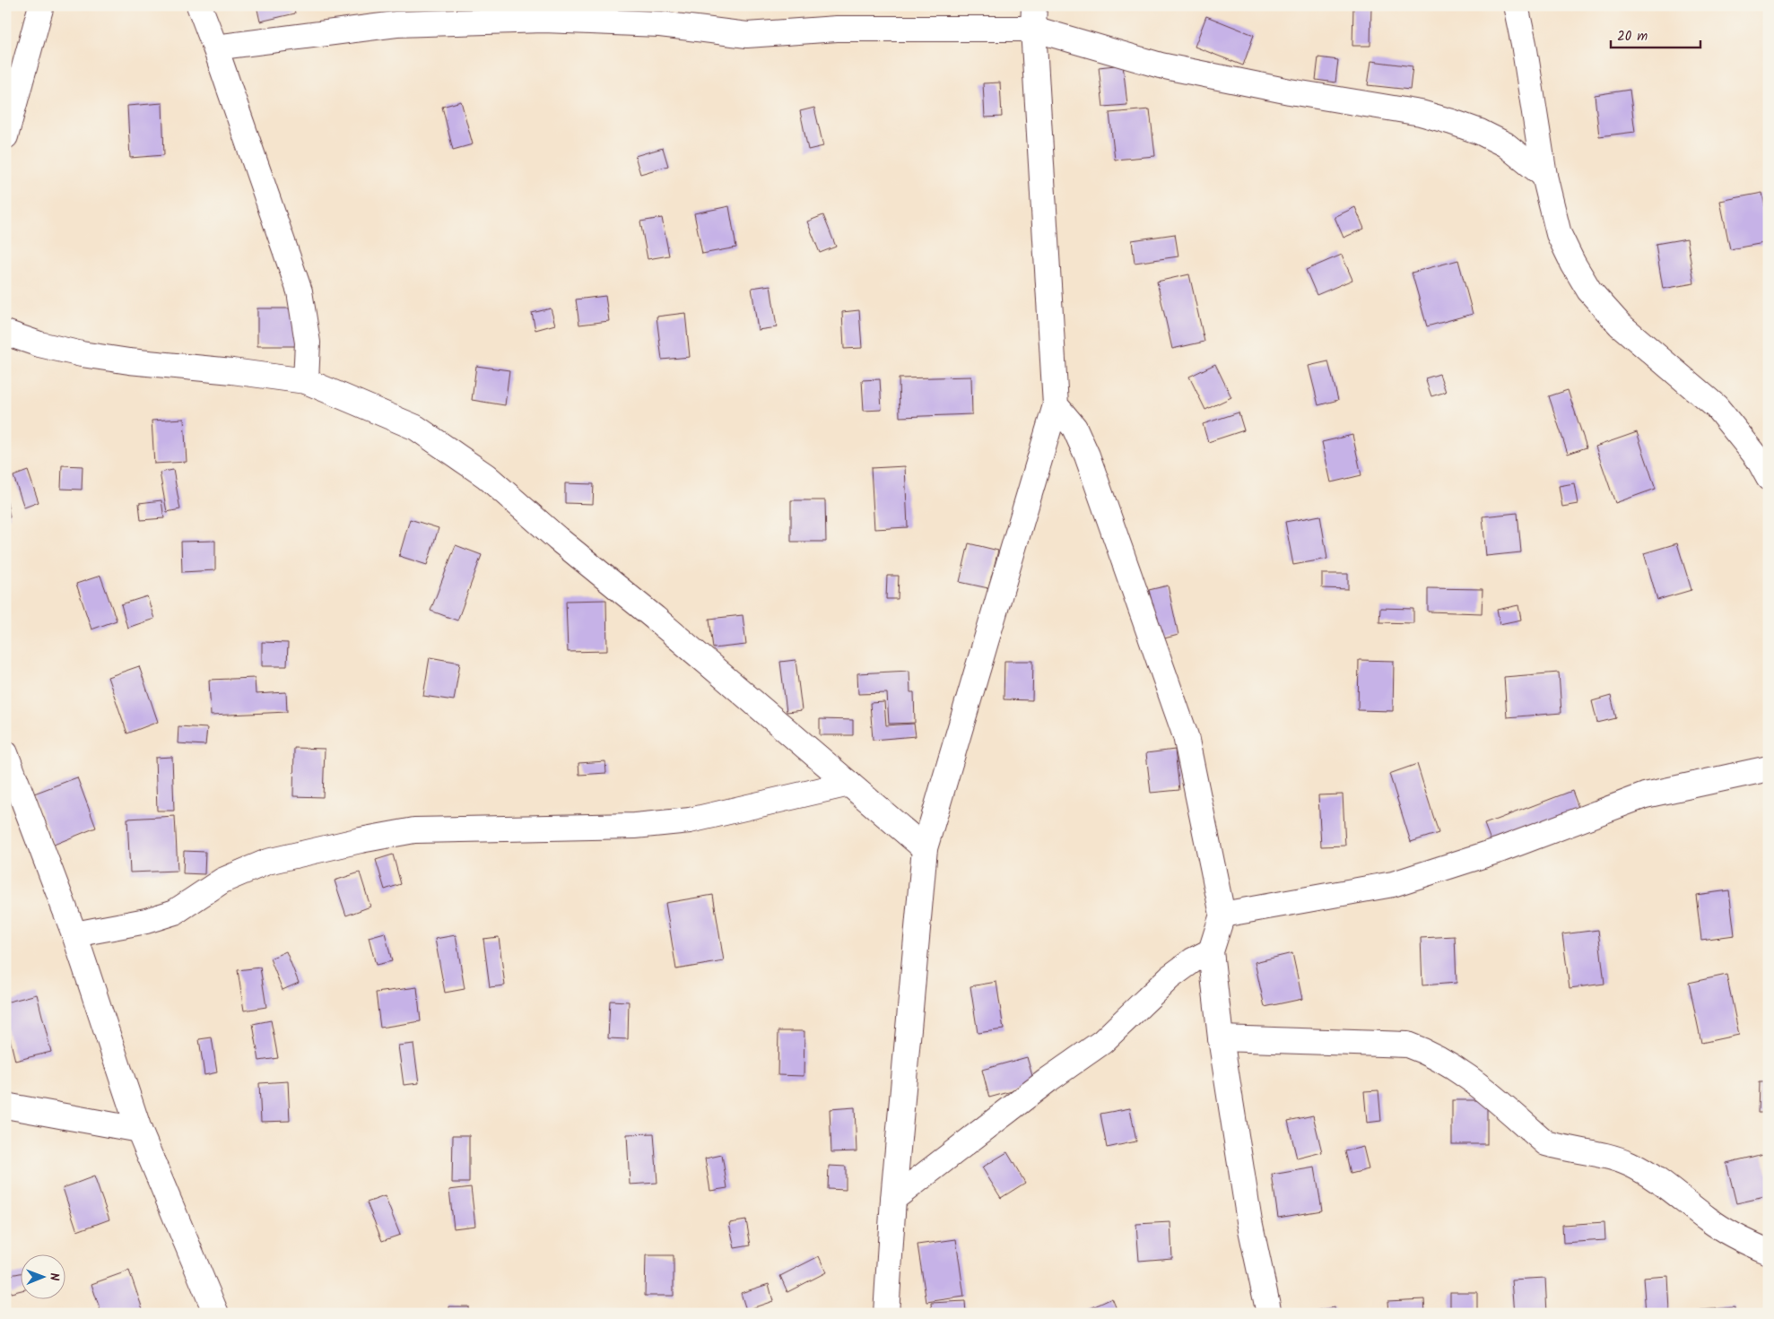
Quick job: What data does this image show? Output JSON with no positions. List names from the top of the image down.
{
  "scale_bar": "20 m",
  "north": "right"
}
